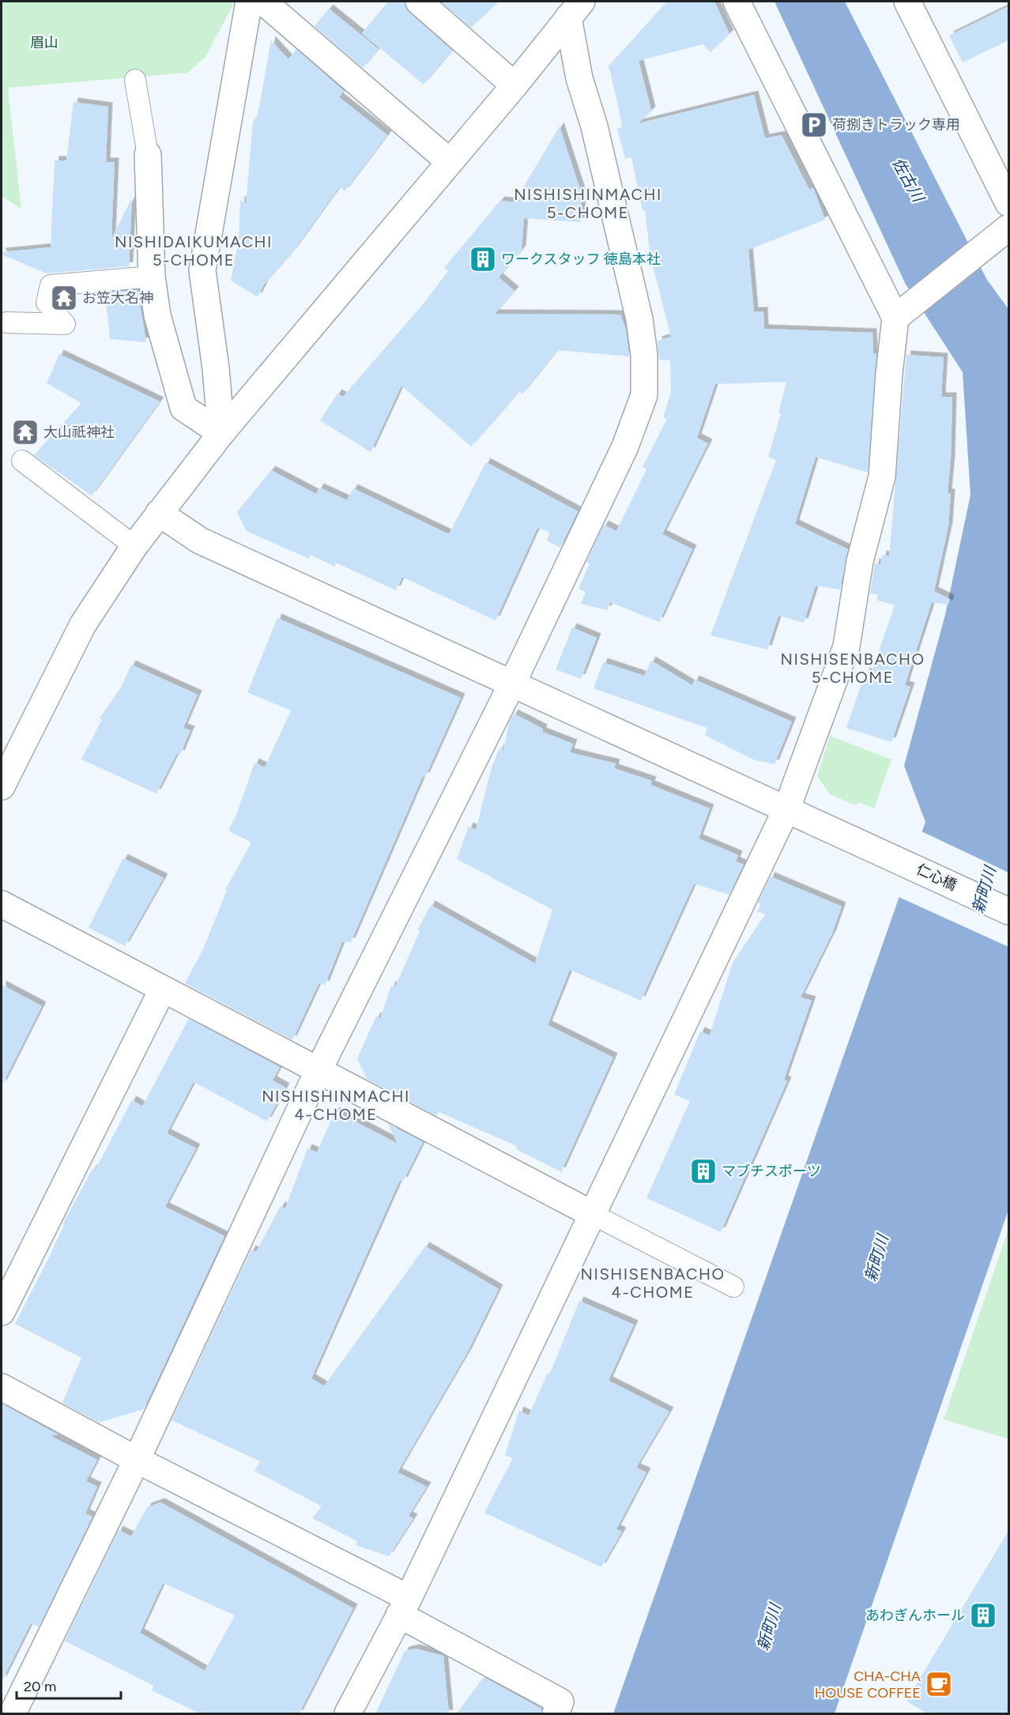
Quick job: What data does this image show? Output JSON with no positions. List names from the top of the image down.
{
  "streets": {
    "street": ["仁心橋"]
  },
  "districts": [
    "NISHISHINMACHI 5-CHOME",
    "NISHIDAIKUMACHI 5-CHOME",
    "NISHISENBACHO 5-CHOME",
    "NISHISHINMACHI 4-CHOME",
    "NISHISENBACHO 4-CHOME"
  ],
  "water": ["佐古川", "新町川"],
  "parks": ["眉山"],
  "places": {
    "parking": ["荷捌きトラック専用"],
    "building": ["ワークスタッフ 徳島本社", "マブチスポーツ", "あわぎんホール"],
    "temple": ["お笠大名神", "大山祇神社"],
    "cafe": ["CHA-CHA HOUSE COFFEE"]
  },
  "scale_bar": "20 m"
}
